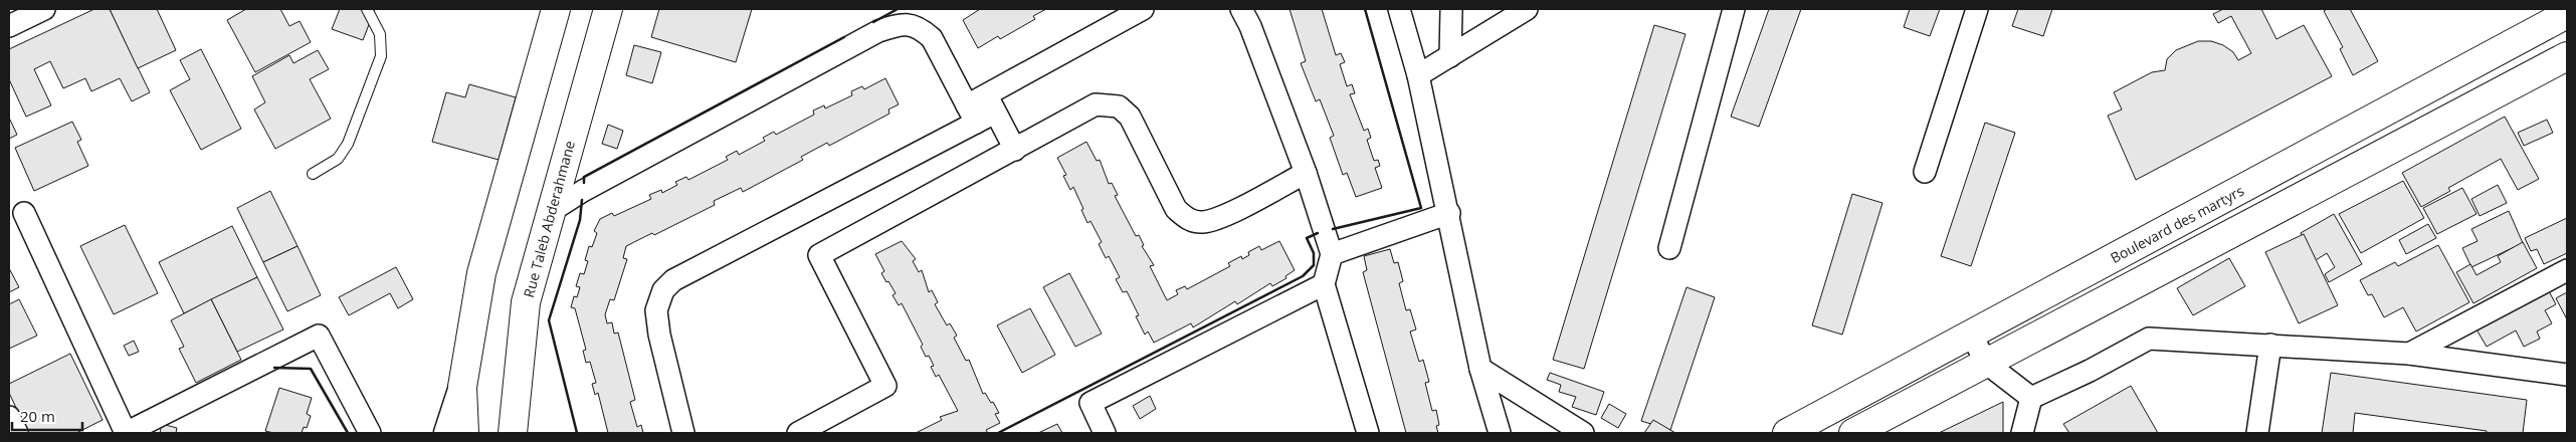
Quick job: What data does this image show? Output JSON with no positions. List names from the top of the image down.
{
  "streets": {
    "main road": ["Rue Taleb Abderahmane", "Boulevard des martyrs"]
  },
  "scale_bar": "20 m"
}
